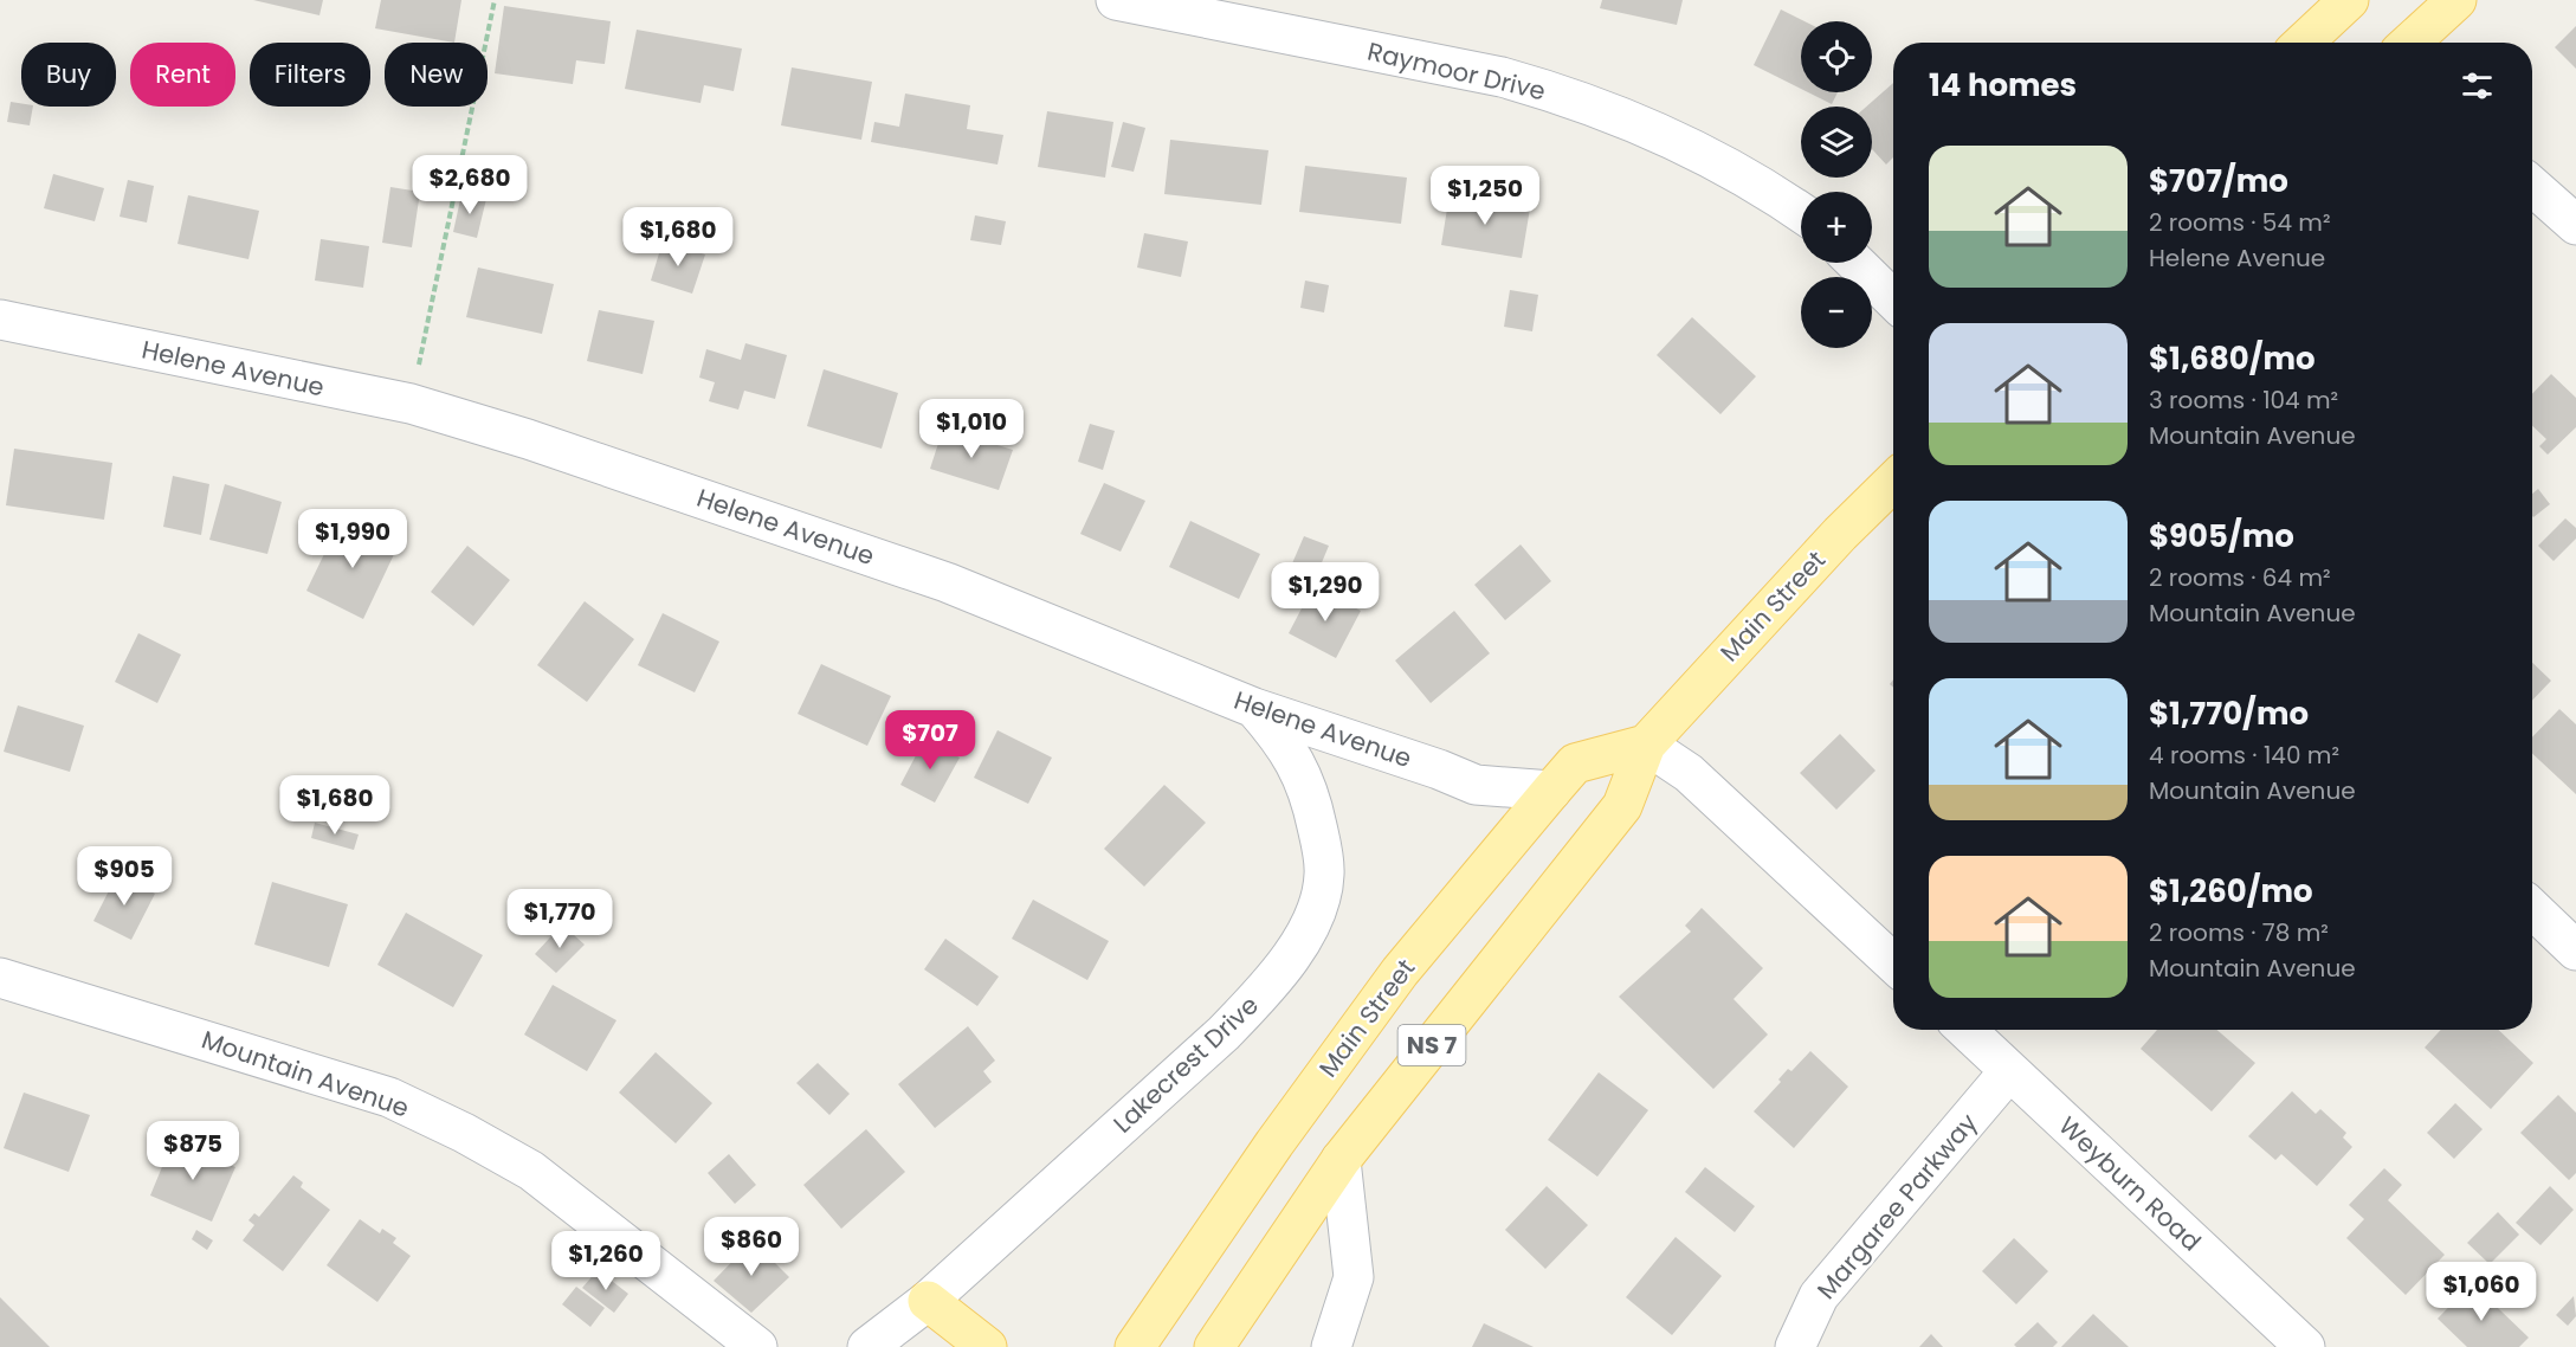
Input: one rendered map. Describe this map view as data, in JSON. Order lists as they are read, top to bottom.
{
  "streets": {
    "main road": ["Main Street", "NS 7"],
    "street": [
      "Raymoor Drive",
      "Helene Avenue",
      "Lakecrest Drive",
      "Mountain Avenue",
      "Weyburn Road",
      "Margaree Parkway"
    ]
  },
  "crossings": [
    ["Helene Avenue", "Main Street"],
    ["Helene Avenue", "Lakecrest Drive"],
    ["Weyburn Road", "Margaree Parkway"]
  ],
  "page": {
    "map_buttons": ["+", "−"],
    "chip": [
      "Buy",
      "Rent",
      "Filters",
      "New"
    ],
    "heading": "14 homes",
    "list": [
      {
        "name": "$707/mo",
        "note": "2 rooms · 54 m² · Helene Avenue"
      },
      {
        "name": "$1,680/mo",
        "note": "3 rooms · 104 m² · Mountain Avenue"
      },
      {
        "name": "$905/mo",
        "note": "2 rooms · 64 m² · Mountain Avenue"
      },
      {
        "name": "$1,770/mo",
        "note": "4 rooms · 140 m² · Mountain Avenue"
      },
      {
        "name": "$1,260/mo",
        "note": "2 rooms · 78 m² · Mountain Avenue"
      }
    ],
    "price": [
      "$2,680",
      "$1,250",
      "$1,680",
      "$1,010",
      "$1,990",
      "$1,290",
      "$707",
      "$1,680",
      "$905",
      "$1,770",
      "$875",
      "$860",
      "$1,260",
      "$1,060"
    ]
  }
}
